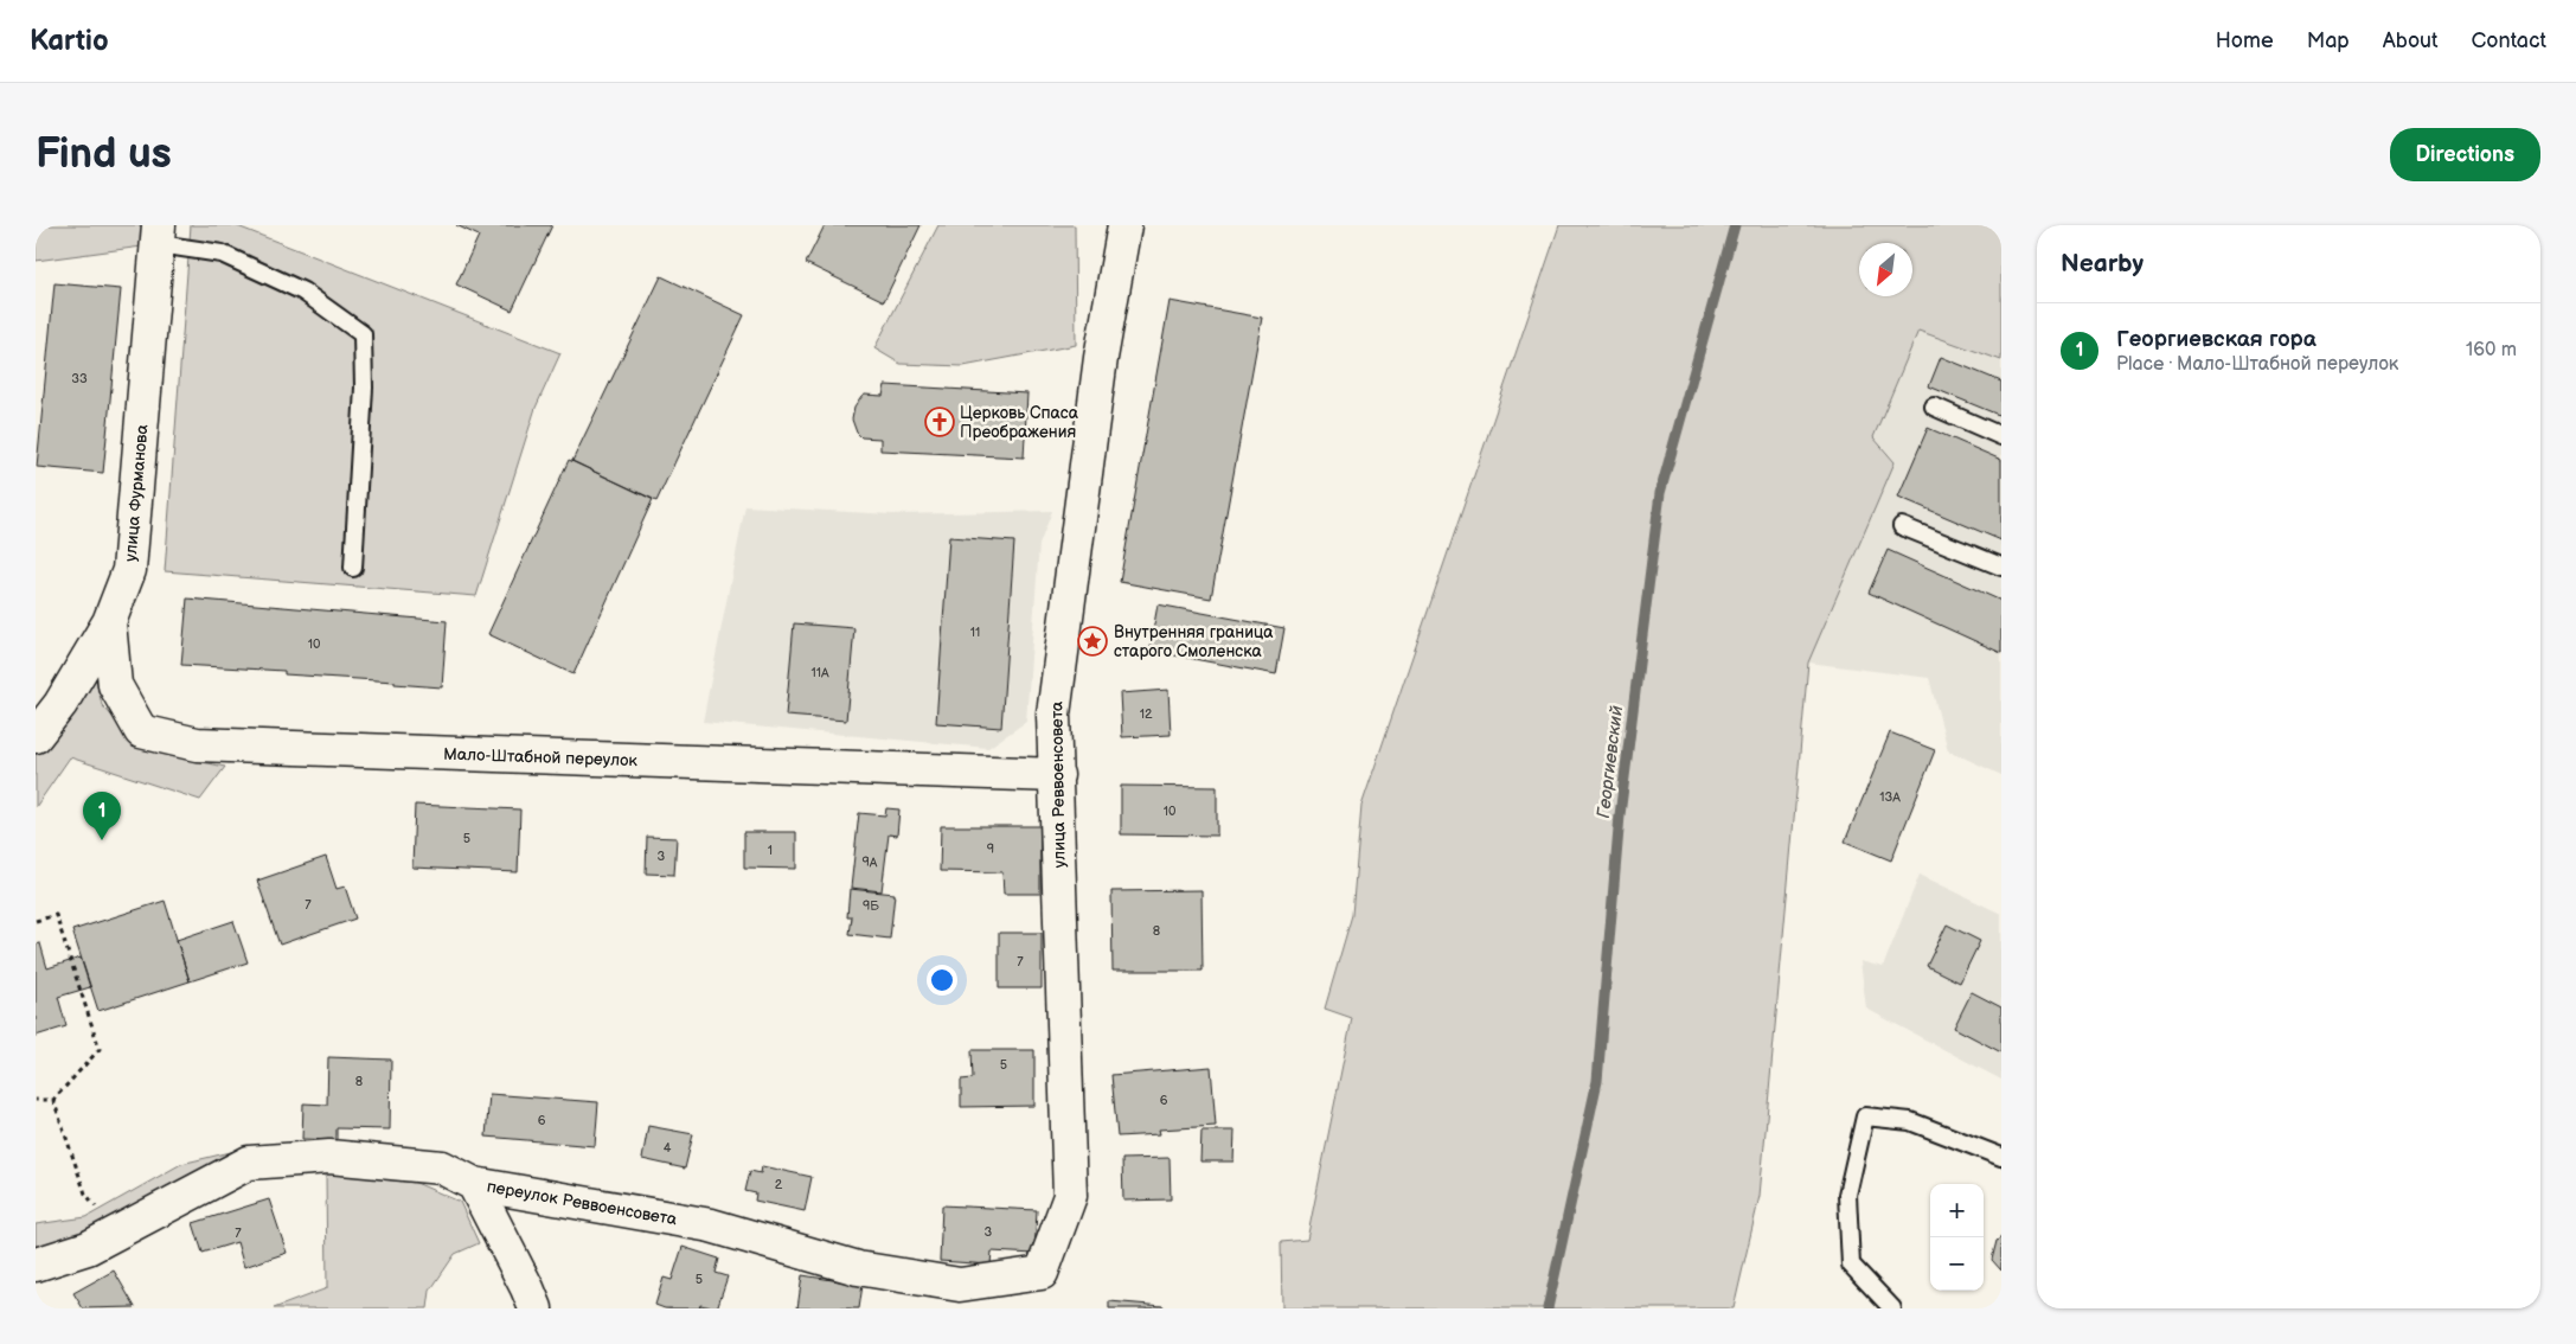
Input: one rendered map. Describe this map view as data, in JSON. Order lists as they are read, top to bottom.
{
  "streets": {
    "street": [
      "улица Фурманова",
      "Мало-Штабной переулок",
      "улица Реввоенсовета",
      "переулок Реввоенсовета"
    ]
  },
  "crossings": [
    ["улица Фурманова", "Мало-Штабной переулок"],
    ["Мало-Штабной переулок", "улица Реввоенсовета"],
    ["улица Реввоенсовета", "переулок Реввоенсовета"]
  ],
  "water": ["Георгиевский"],
  "places": {
    "church": ["Церковь Спаса Преображения"],
    "place": ["Внутренняя граница старого Смоленска"]
  },
  "house_numbers": [
    "33",
    "11",
    "10",
    "11А",
    "12",
    "13А",
    "10",
    "5",
    "9",
    "1",
    "3",
    "9А",
    "7",
    "9Б",
    "8",
    "7",
    "5",
    "8",
    "6",
    "6",
    "4",
    "2",
    "3",
    "7",
    "5"
  ],
  "north": "bottom left",
  "page": {
    "header": "Kartio",
    "nav": [
      "Home",
      "Map",
      "About",
      "Contact"
    ],
    "buttons": "Directions",
    "title": "Find us",
    "heading": "Nearby",
    "list": [
      {
        "mark": "1",
        "name": "Георгиевская гора",
        "note": "Place · Мало-Штабной переулок",
        "value": "160 m"
      }
    ],
    "pins": "1",
    "map_buttons": ["+", "−"]
  }
}
